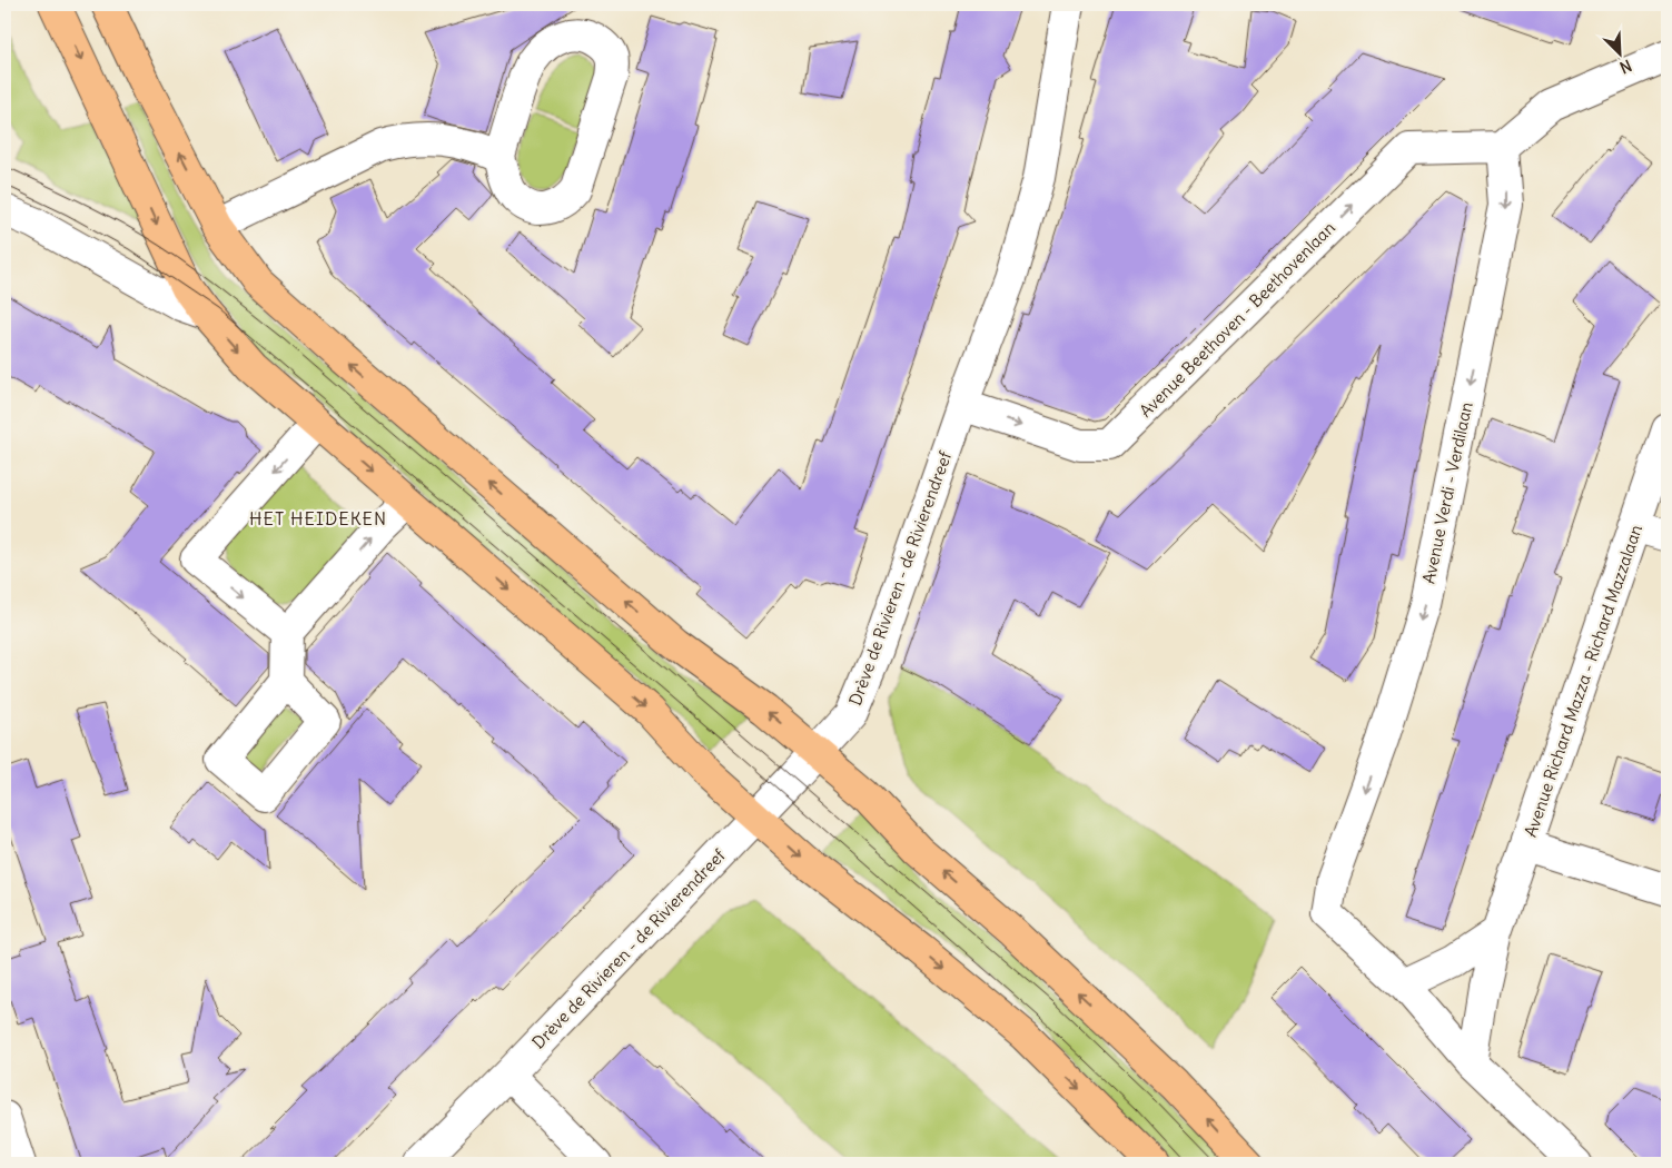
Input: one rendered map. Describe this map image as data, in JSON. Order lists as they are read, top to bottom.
{
  "streets": {
    "street": [
      "Avenue Beethoven - Beethovenlaan",
      "Avenue Verdi - Verdilaan",
      "Drève de Rivieren - de Rivierendreef",
      "Avenue Richard Mazza - Richard Mazzalaan"
    ]
  },
  "crossings": [
    ["Avenue Beethoven - Beethovenlaan", "Avenue Verdi - Verdilaan"],
    ["Avenue Beethoven - Beethovenlaan", "Drève de Rivieren - de Rivierendreef"]
  ],
  "one_way": ["Avenue Beethoven - Beethovenlaan", "Avenue Verdi - Verdilaan"],
  "districts": ["HET HEIDEKEN"],
  "north": "bottom right"
}
